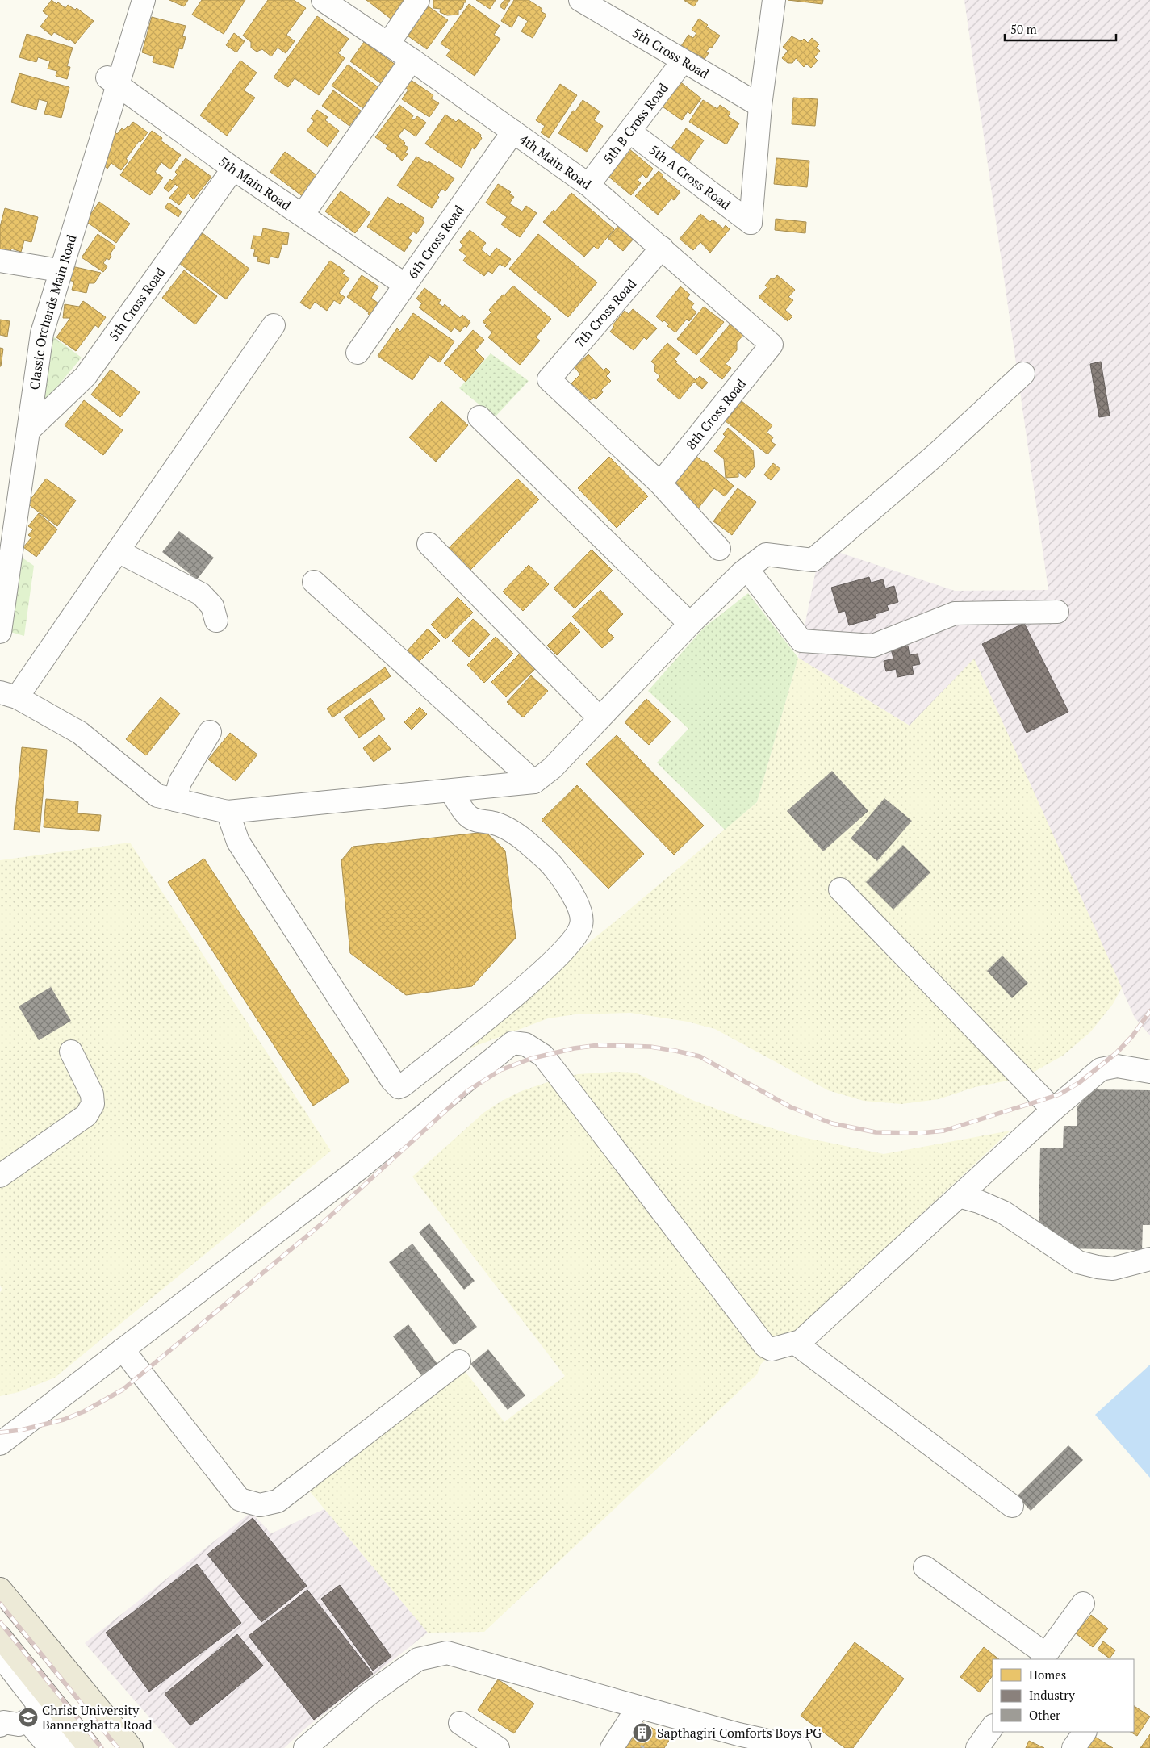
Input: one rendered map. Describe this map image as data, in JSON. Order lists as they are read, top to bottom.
{
  "streets": {
    "street": [
      "5th Cross Road",
      "5th B Cross Road",
      "4th Main Road",
      "5th A Cross Road",
      "5th Main Road",
      "6th Cross Road",
      "Classic Orchards Main Road",
      "7th Cross Road",
      "8th Cross Road"
    ]
  },
  "crossings": [
    ["5th Cross Road", "5th B Cross Road"],
    ["5th Cross Road", "5th A Cross Road"],
    ["5th Cross Road", "5th Main Road"],
    ["5th Cross Road", "Classic Orchards Main Road"],
    ["5th B Cross Road", "4th Main Road"],
    ["5th B Cross Road", "5th A Cross Road"],
    ["4th Main Road", "6th Cross Road"],
    ["4th Main Road", "7th Cross Road"],
    ["4th Main Road", "8th Cross Road"],
    ["5th Main Road", "6th Cross Road"],
    ["5th Main Road", "Classic Orchards Main Road"],
    ["7th Cross Road", "8th Cross Road"]
  ],
  "places": {
    "school or university": ["Christ University Bannerghatta Road"],
    "building": ["Sapthagiri Comforts Boys PG"]
  },
  "legend": ["Homes", "Industry", "Other"],
  "scale_bar": "50 m"
}
